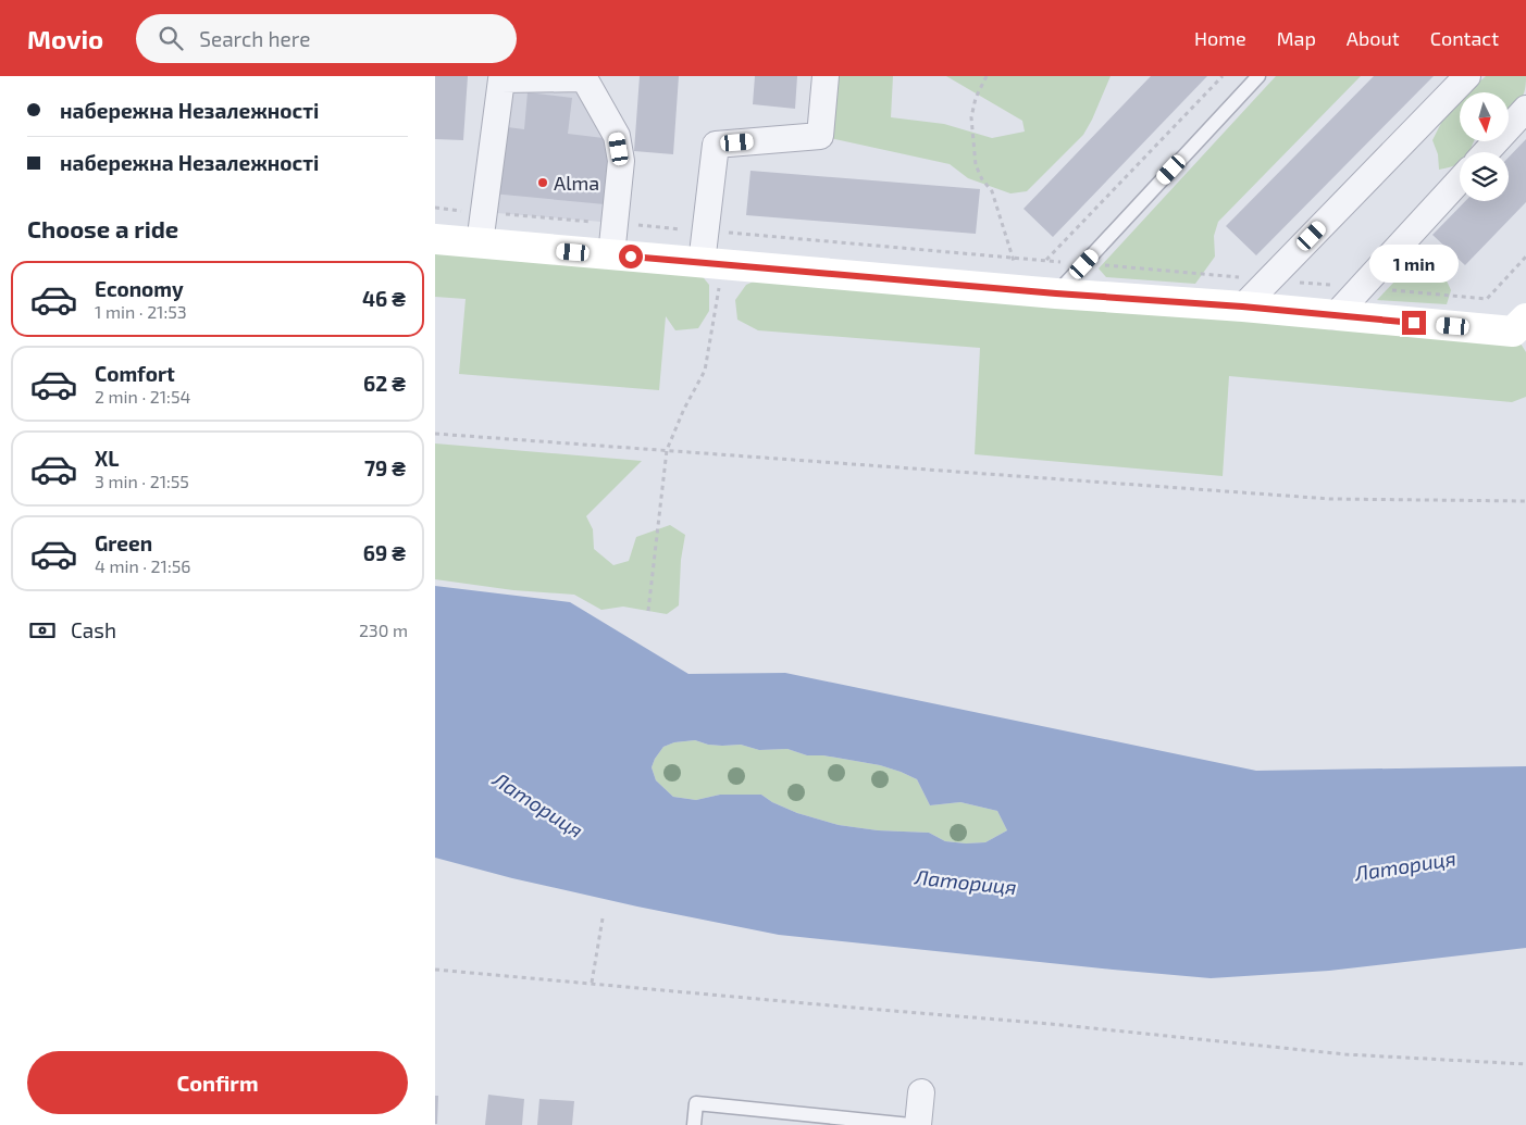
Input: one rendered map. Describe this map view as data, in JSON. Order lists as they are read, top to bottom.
{
  "water": ["Латориця"],
  "places": ["Alma"],
  "north": "bottom",
  "page": {
    "header": "Movio",
    "search": "Search here",
    "nav": [
      "Home",
      "Map",
      "About",
      "Contact"
    ],
    "banner": ["набережна Незалежності", "набережна Незалежності"],
    "heading": "Choose a ride",
    "bubble": "1 min",
    "list": [
      {
        "name": "Economy",
        "note": "1 min · 21:53",
        "value": "46 ₴"
      },
      {
        "name": "Comfort",
        "note": "2 min · 21:54",
        "value": "62 ₴"
      },
      {
        "name": "XL",
        "note": "3 min · 21:55",
        "value": "79 ₴"
      },
      {
        "name": "Green",
        "note": "4 min · 21:56",
        "value": "69 ₴"
      }
    ],
    "pay": ["Cash", "230 m"],
    "buttons": "Confirm"
  }
}
